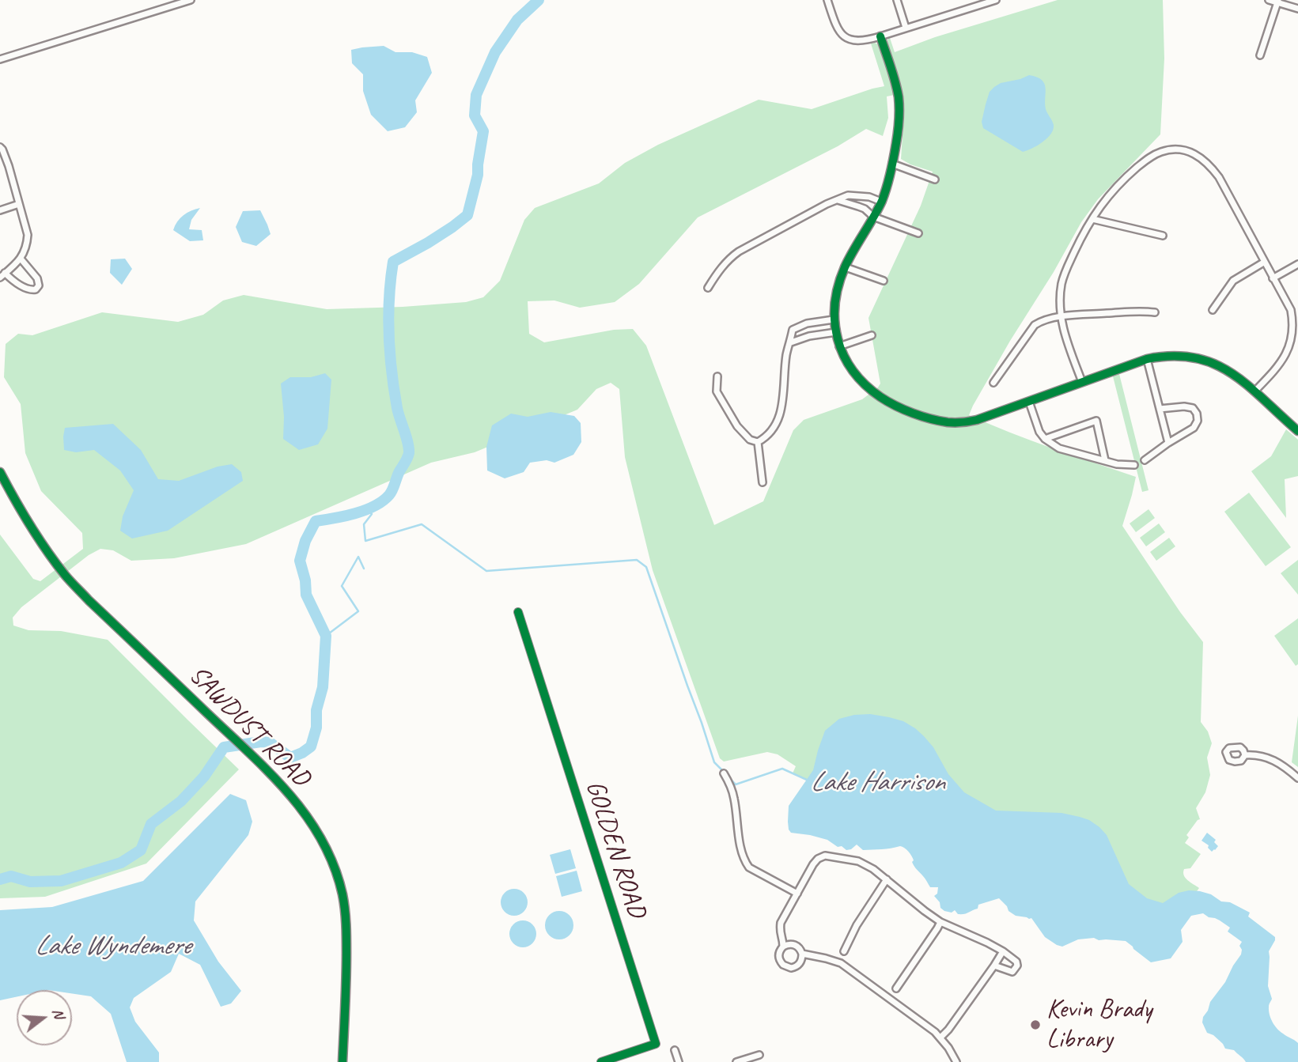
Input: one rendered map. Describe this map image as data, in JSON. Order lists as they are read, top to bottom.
{
  "streets": {
    "street": ["SAWDUST ROAD", "GOLDEN ROAD"]
  },
  "water": ["Lake Harrison", "Lake Wyndemere"],
  "places": ["Kevin Brady Library"],
  "north": "right"
}
